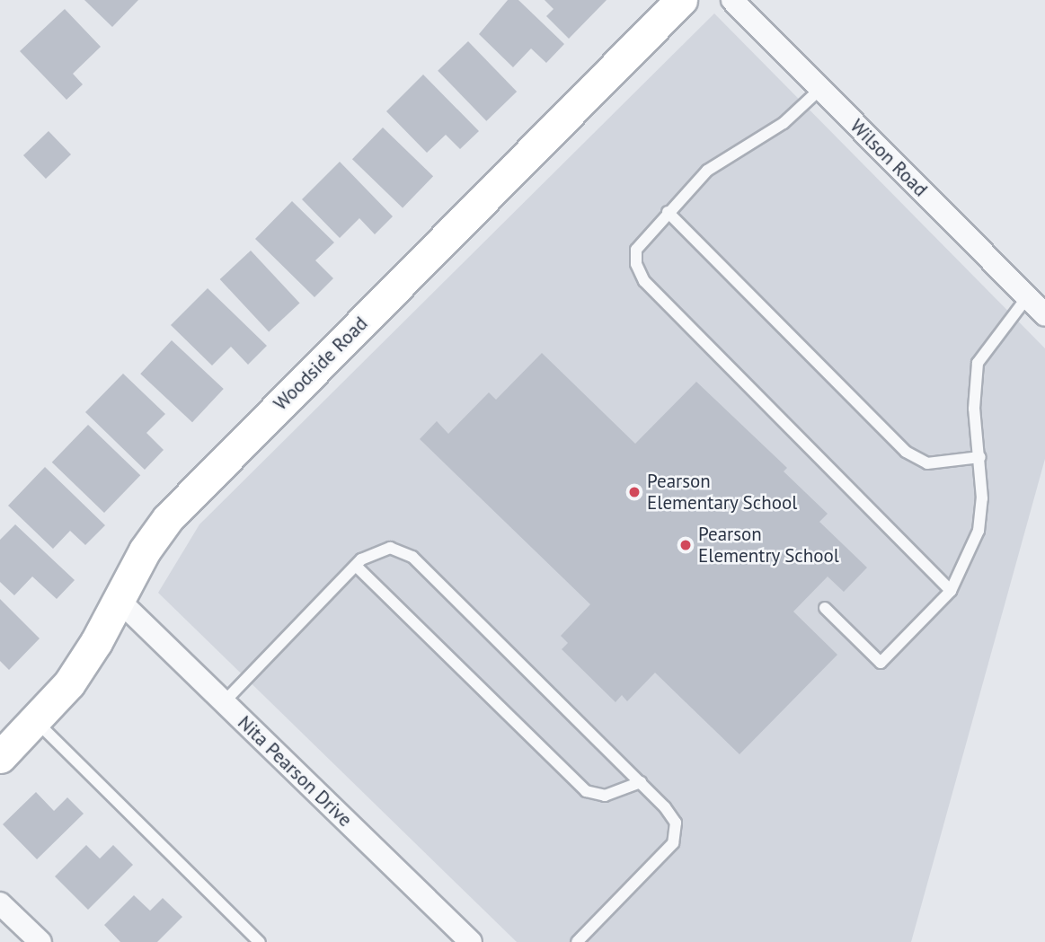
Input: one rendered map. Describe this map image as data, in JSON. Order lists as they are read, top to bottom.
{
  "streets": {
    "street": ["Wilson Road", "Woodside Road", "Nita Pearson Drive"]
  },
  "crossings": [
    ["Woodside Road", "Nita Pearson Drive"]
  ],
  "places": ["Pearson Elementary School", "Pearson Elementry School"]
}
